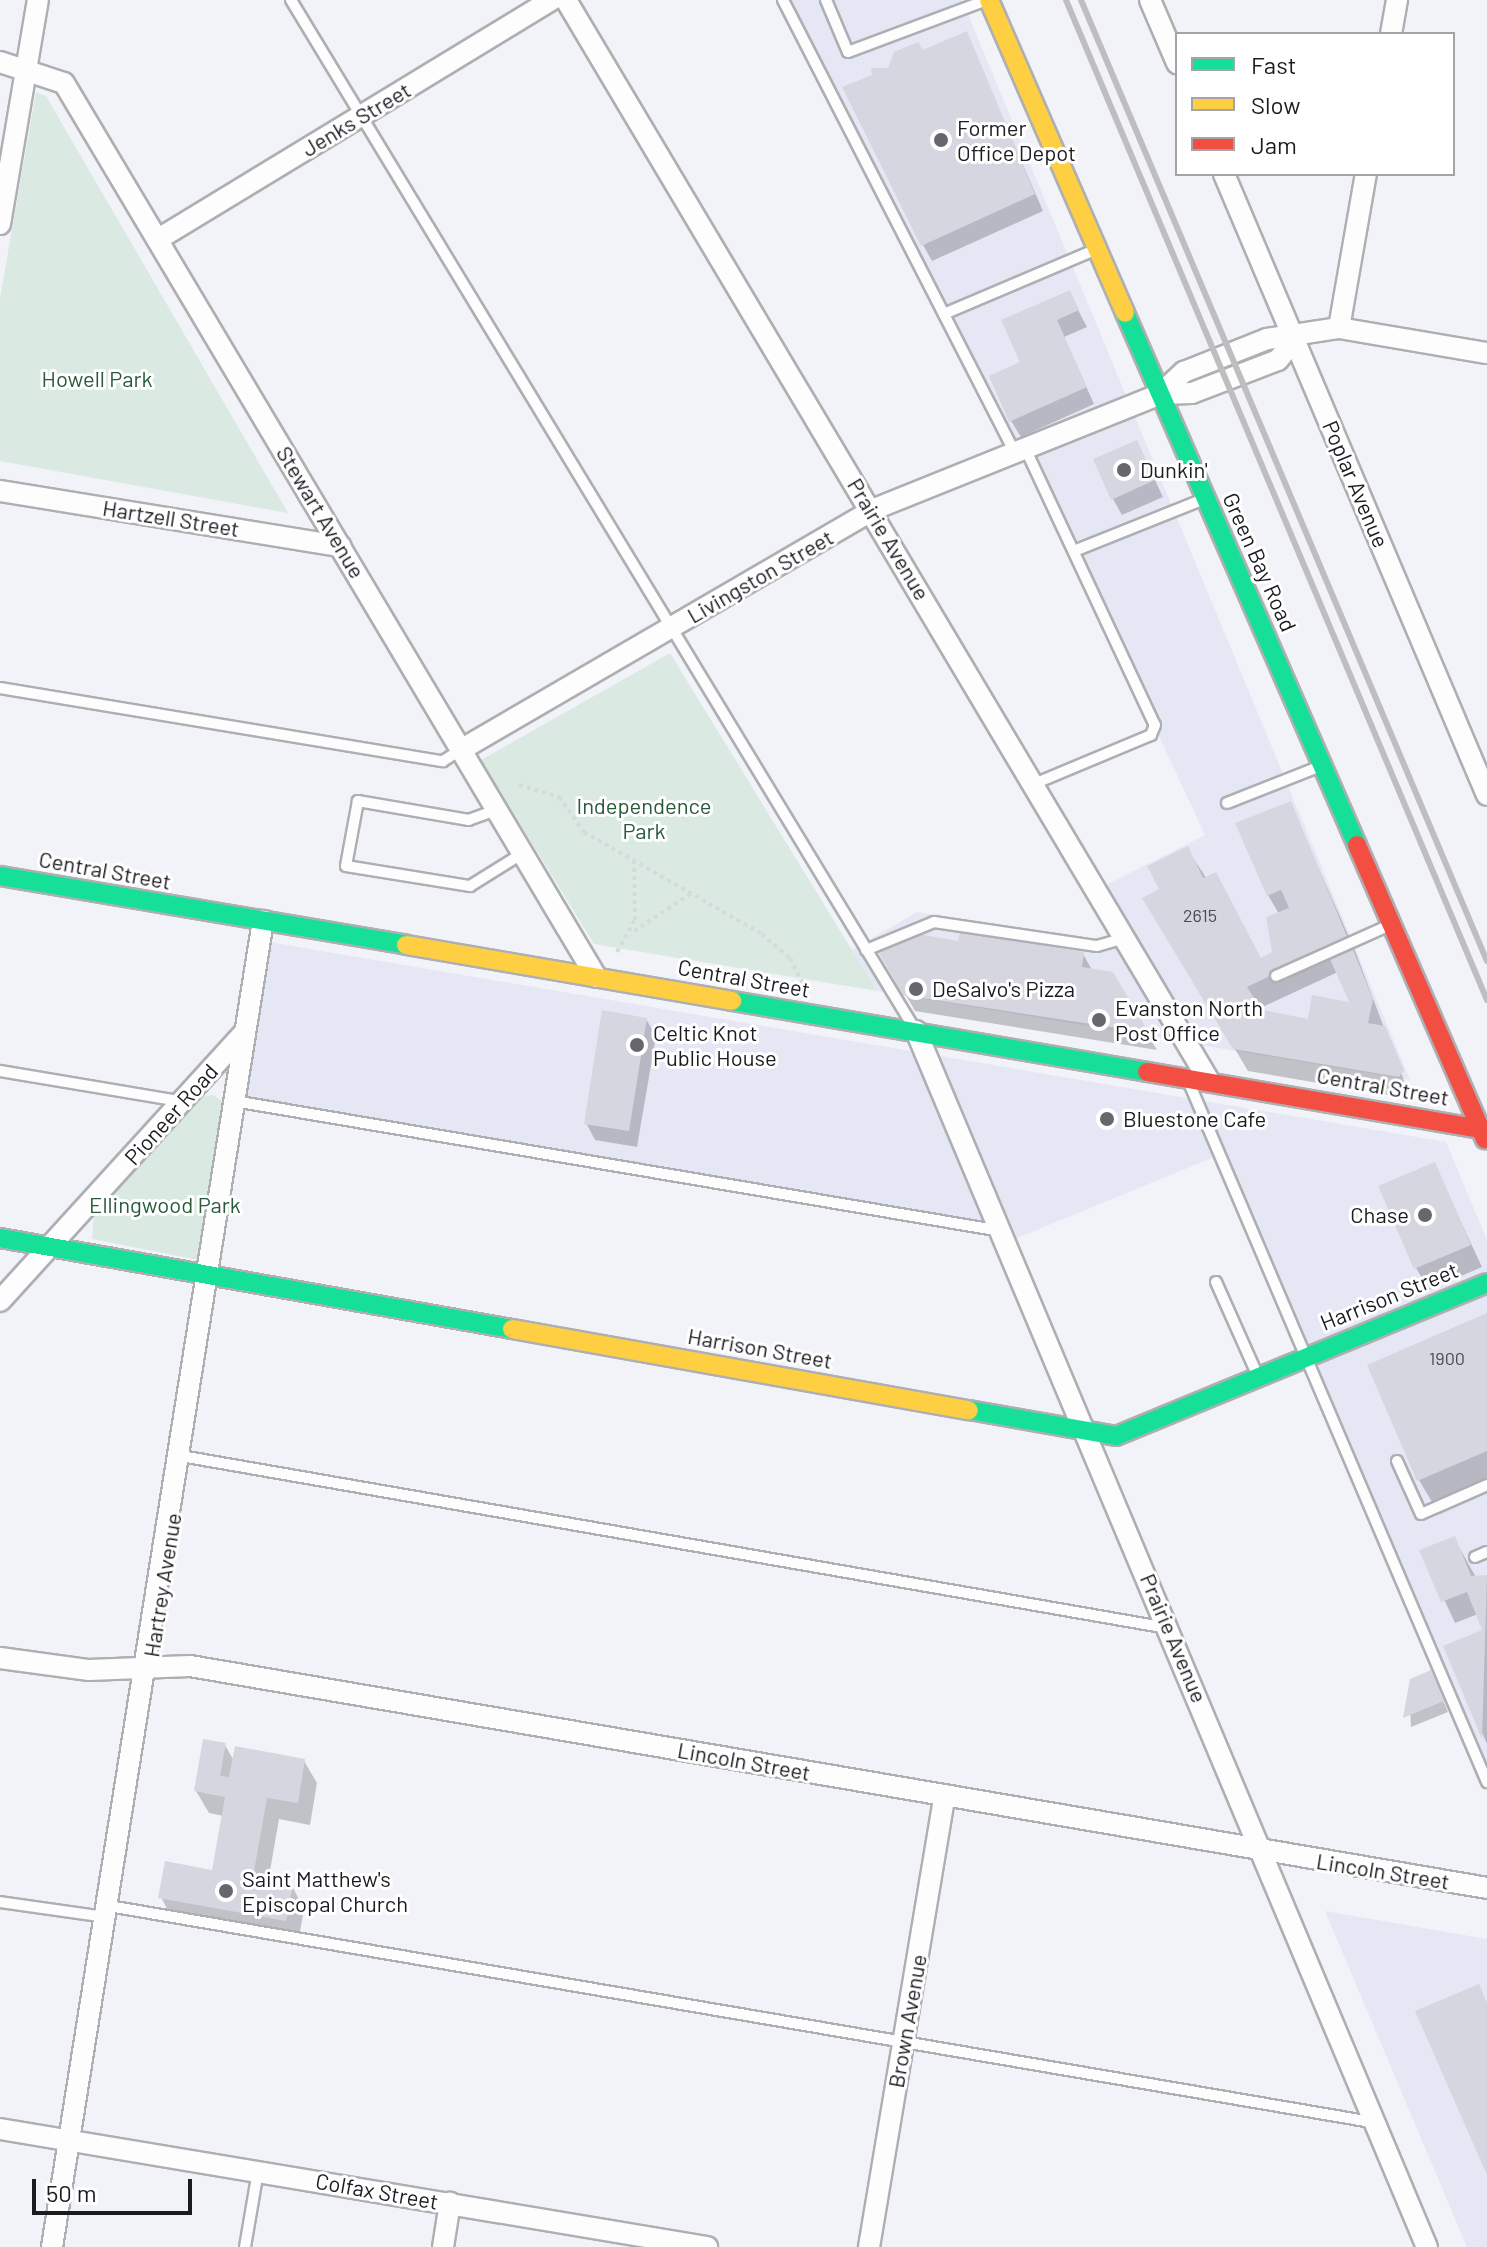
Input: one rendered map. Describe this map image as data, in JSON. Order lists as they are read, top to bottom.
{
  "streets": {
    "main road": ["Green Bay Road", "Central Street", "Harrison Street"],
    "street": [
      "Jenks Street",
      "Poplar Avenue",
      "Stewart Avenue",
      "Hartzell Street",
      "Prairie Avenue",
      "Livingston Street",
      "Pioneer Road",
      "Hartrey Avenue",
      "Lincoln Street",
      "Brown Avenue",
      "Colfax Street"
    ]
  },
  "crossings": [
    ["Jenks Street", "Stewart Avenue"],
    ["Poplar Avenue", "Livingston Street"],
    ["Stewart Avenue", "Hartzell Street"],
    ["Stewart Avenue", "Livingston Street"],
    ["Stewart Avenue", "Central Street"],
    ["Prairie Avenue", "Livingston Street"],
    ["Prairie Avenue", "Central Street"],
    ["Prairie Avenue", "Harrison Street"],
    ["Prairie Avenue", "Lincoln Street"],
    ["Green Bay Road", "Livingston Street"],
    ["Green Bay Road", "Central Street"],
    ["Central Street", "Hartrey Avenue"],
    ["Pioneer Road", "Harrison Street"],
    ["Pioneer Road", "Hartrey Avenue"],
    ["Harrison Street", "Hartrey Avenue"],
    ["Hartrey Avenue", "Lincoln Street"],
    ["Hartrey Avenue", "Colfax Street"],
    ["Lincoln Street", "Brown Avenue"]
  ],
  "parks": ["Howell Park", "Independence Park", "Ellingwood Park"],
  "places": [
    "Former Office Depot",
    "Dunkin'",
    "DeSalvo's Pizza",
    "Evanston North Post Office",
    "Celtic Knot Public House",
    "Bluestone Cafe",
    "Chase",
    "Saint Matthew's Episcopal Church"
  ],
  "house_numbers": ["2615", "1900"],
  "legend": ["Fast", "Slow", "Jam"],
  "scale_bar": "50 m"
}
